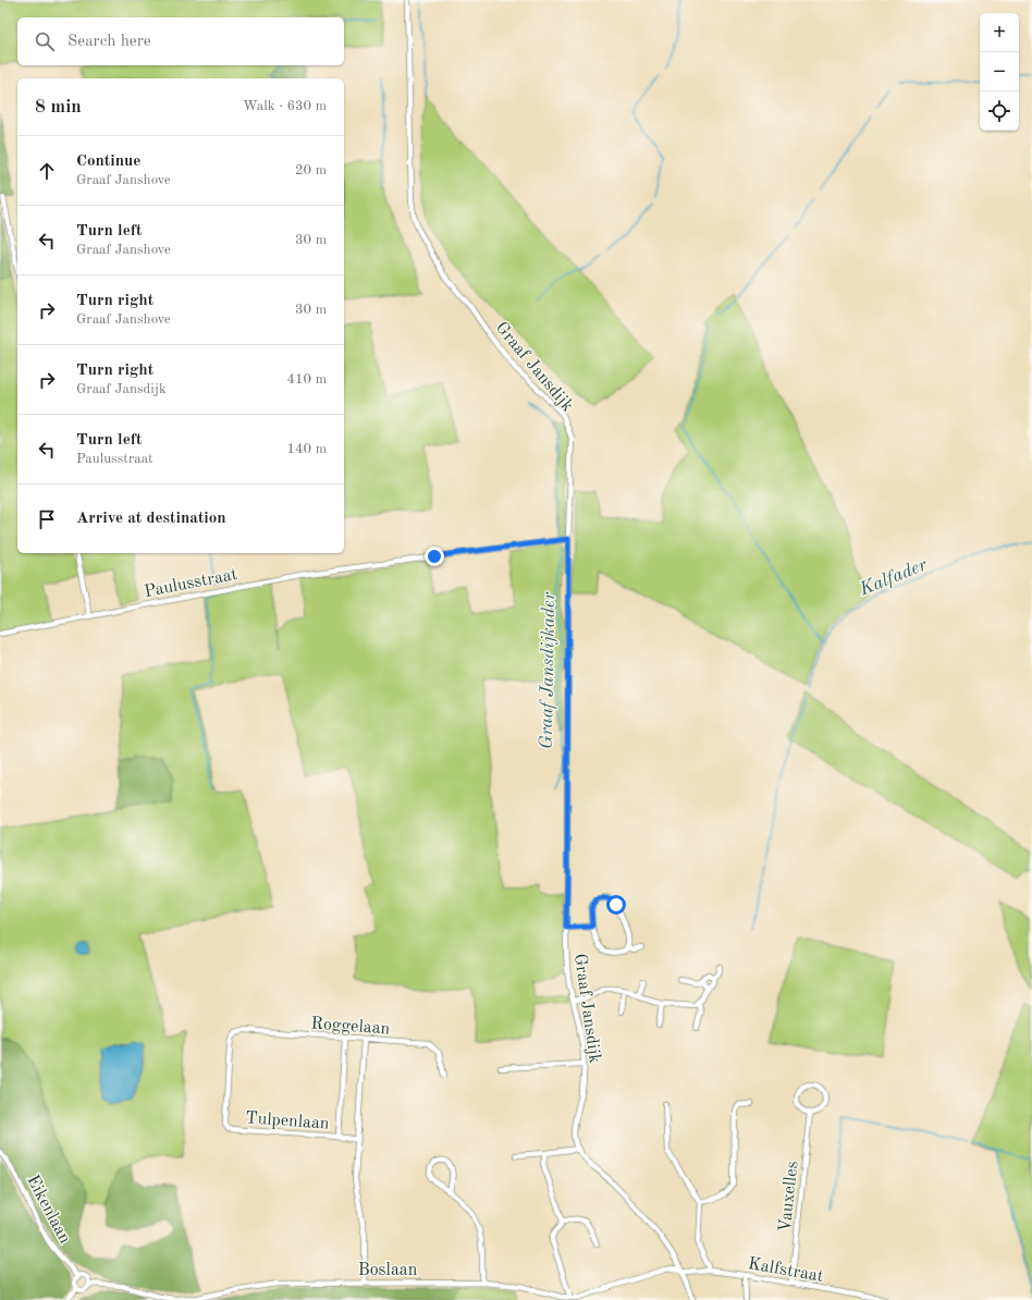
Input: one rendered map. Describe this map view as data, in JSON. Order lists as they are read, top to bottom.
{
  "streets": {
    "street": [
      "Graaf Jansdijk",
      "Paulusstraat",
      "Roggelaan",
      "Tulpenlaan",
      "Vauxelles",
      "Eikenlaan",
      "Boslaan",
      "Kalfstraat"
    ]
  },
  "crossings": [
    ["Graaf Jansdijk", "Paulusstraat"],
    ["Graaf Jansdijk", "Kalfstraat"],
    ["Roggelaan", "Tulpenlaan"],
    ["Vauxelles", "Kalfstraat"],
    ["Eikenlaan", "Boslaan"]
  ],
  "water": ["Kalfader", "Graaf Jansdijkader"],
  "page": {
    "map_buttons": ["+", "−"],
    "search": "Search here",
    "heading": ["8 min", "Walk · 630 m"],
    "list": [
      ["Continue", "Graaf Janshove", "20 m"],
      ["Turn left", "Graaf Janshove", "30 m"],
      ["Turn right", "Graaf Janshove", "30 m"],
      ["Turn right", "Graaf Jansdijk", "410 m"],
      ["Turn left", "Paulusstraat", "140 m"],
      "Arrive at destination"
    ]
  }
}
